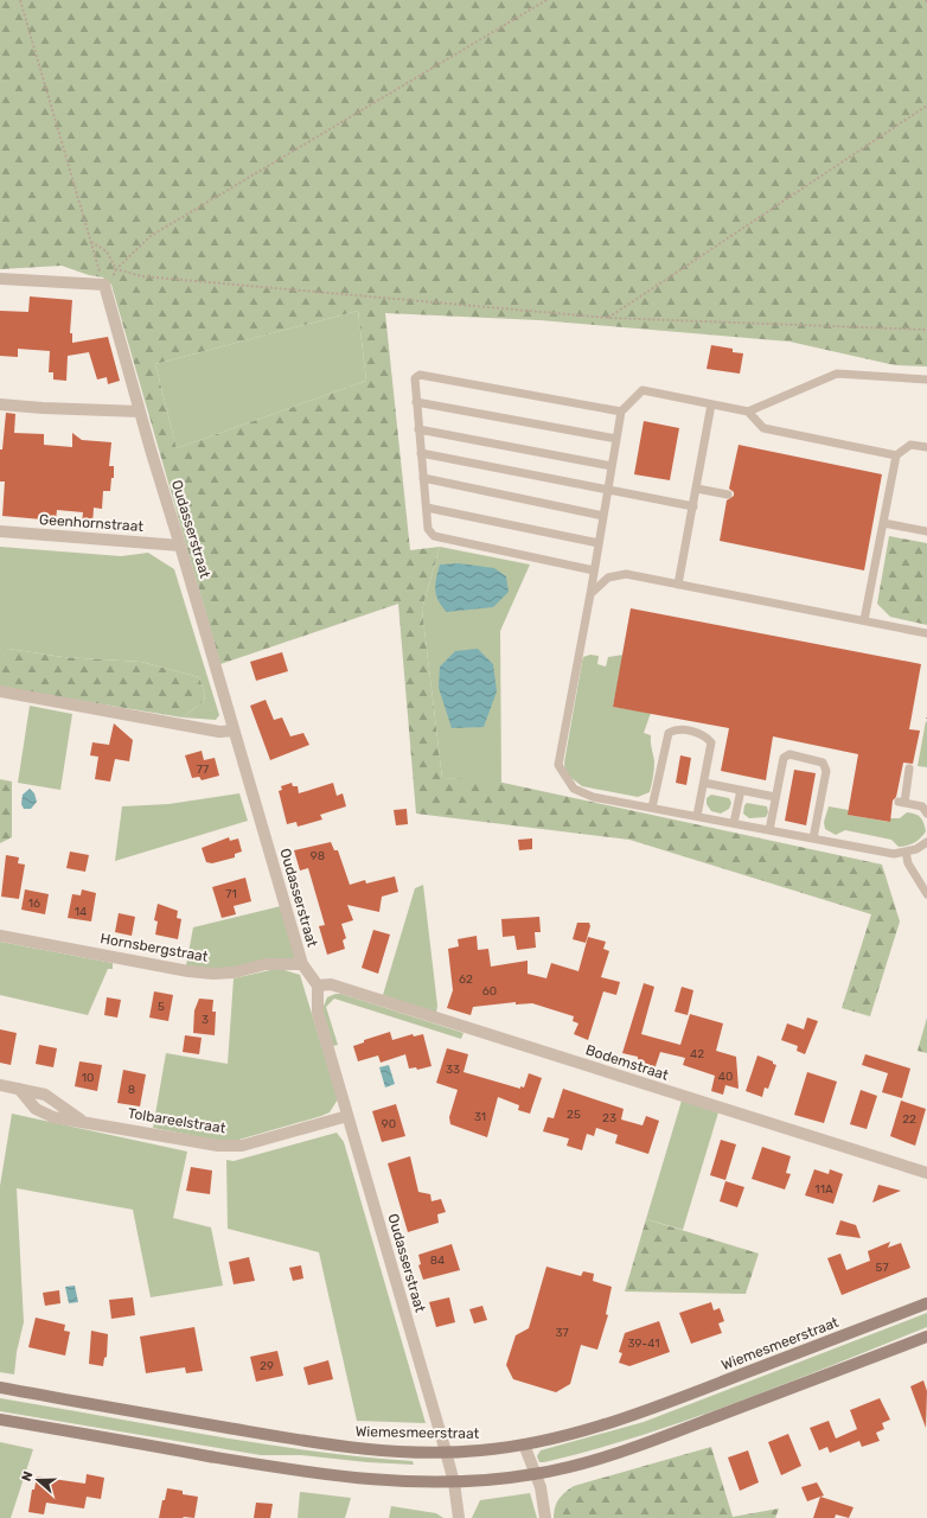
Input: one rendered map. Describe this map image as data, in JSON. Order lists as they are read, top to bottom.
{
  "streets": {
    "main road": ["Wiemesmeerstraat"],
    "street": [
      "Geenhornstraat",
      "Oudasserstraat",
      "Hornsbergstraat",
      "Bodemstraat",
      "Tolbareelstraat"
    ]
  },
  "crossings": [
    ["Geenhornstraat", "Oudasserstraat"],
    ["Oudasserstraat", "Hornsbergstraat"],
    ["Oudasserstraat", "Bodemstraat"],
    ["Oudasserstraat", "Tolbareelstraat"],
    ["Oudasserstraat", "Wiemesmeerstraat"]
  ],
  "house_numbers": [
    "77",
    "98",
    "71",
    "16",
    "14",
    "62",
    "60",
    "5",
    "3",
    "42",
    "33",
    "40",
    "10",
    "8",
    "25",
    "31",
    "23",
    "22",
    "90",
    "11A",
    "84",
    "57",
    "37",
    "39-41",
    "29"
  ],
  "north": "left"
}
